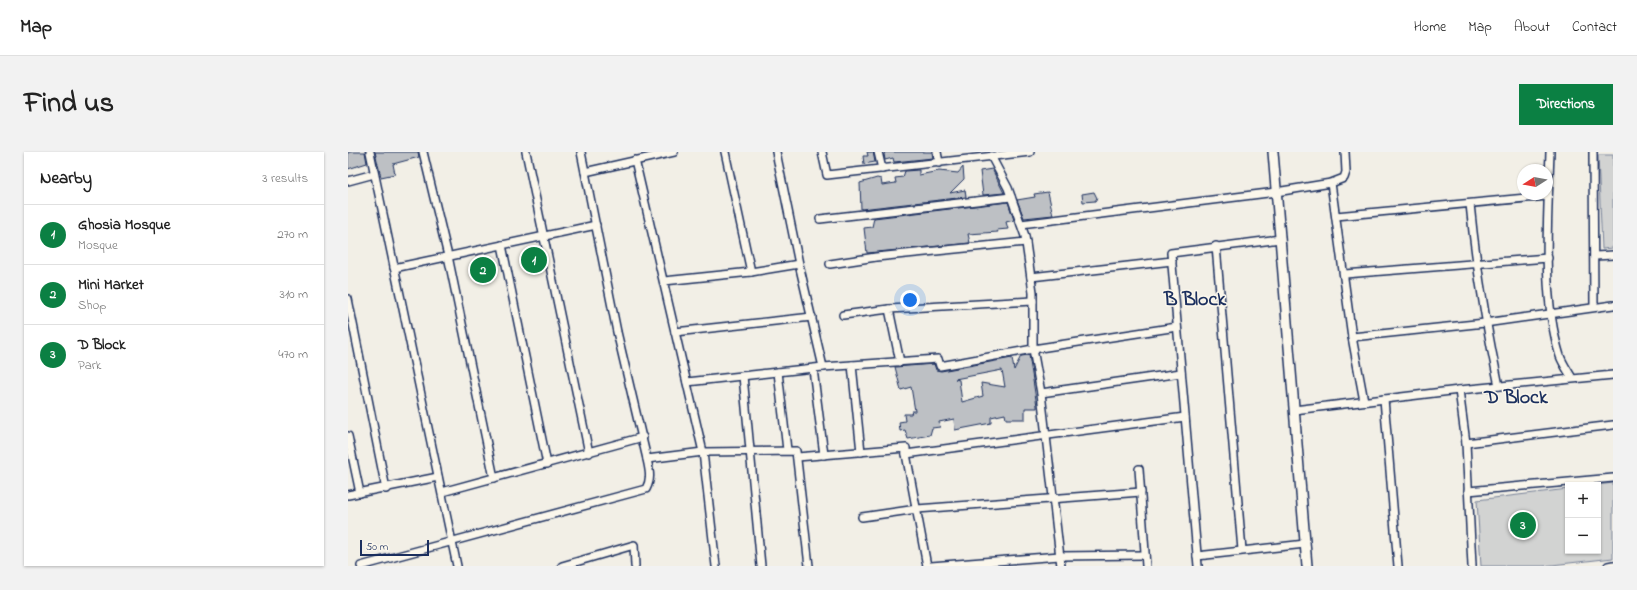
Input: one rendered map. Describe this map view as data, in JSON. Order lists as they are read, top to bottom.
{
  "districts": ["B Block", "D Block"],
  "scale_bar": "50 m",
  "north": "left",
  "page": {
    "header": "Map",
    "nav": [
      "Home",
      "Map",
      "About",
      "Contact"
    ],
    "title": "Find us",
    "buttons": "Directions",
    "heading": ["Nearby", "3 results"],
    "list": [
      {
        "mark": "1",
        "name": "Ghosia Mosque",
        "note": "Mosque",
        "value": "270 m"
      },
      {
        "mark": "2",
        "name": "Mini Market",
        "note": "Shop",
        "value": "310 m"
      },
      {
        "mark": "3",
        "name": "D Block",
        "note": "Park",
        "value": "470 m"
      }
    ],
    "pins": ["1", "2", "3"],
    "map_buttons": ["+", "−"],
    "scale": "50 m"
  }
}
